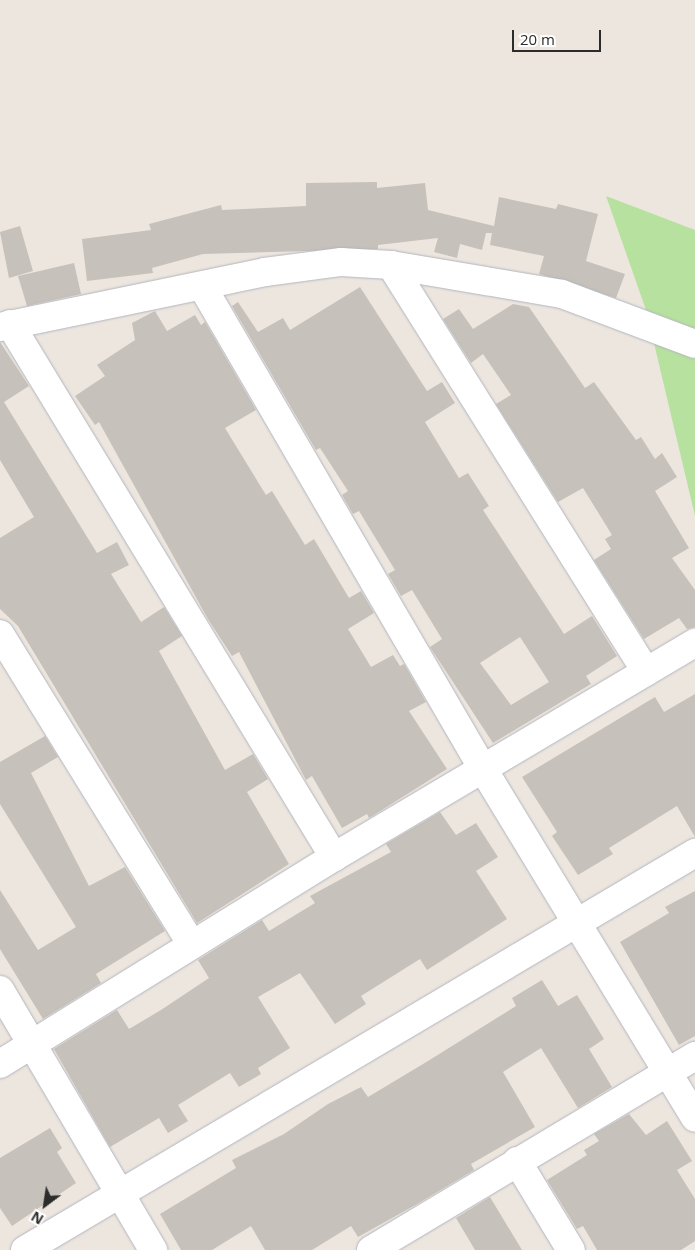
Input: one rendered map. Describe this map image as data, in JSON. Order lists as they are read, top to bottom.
{
  "scale_bar": "20 m",
  "north": "bottom left"
}
